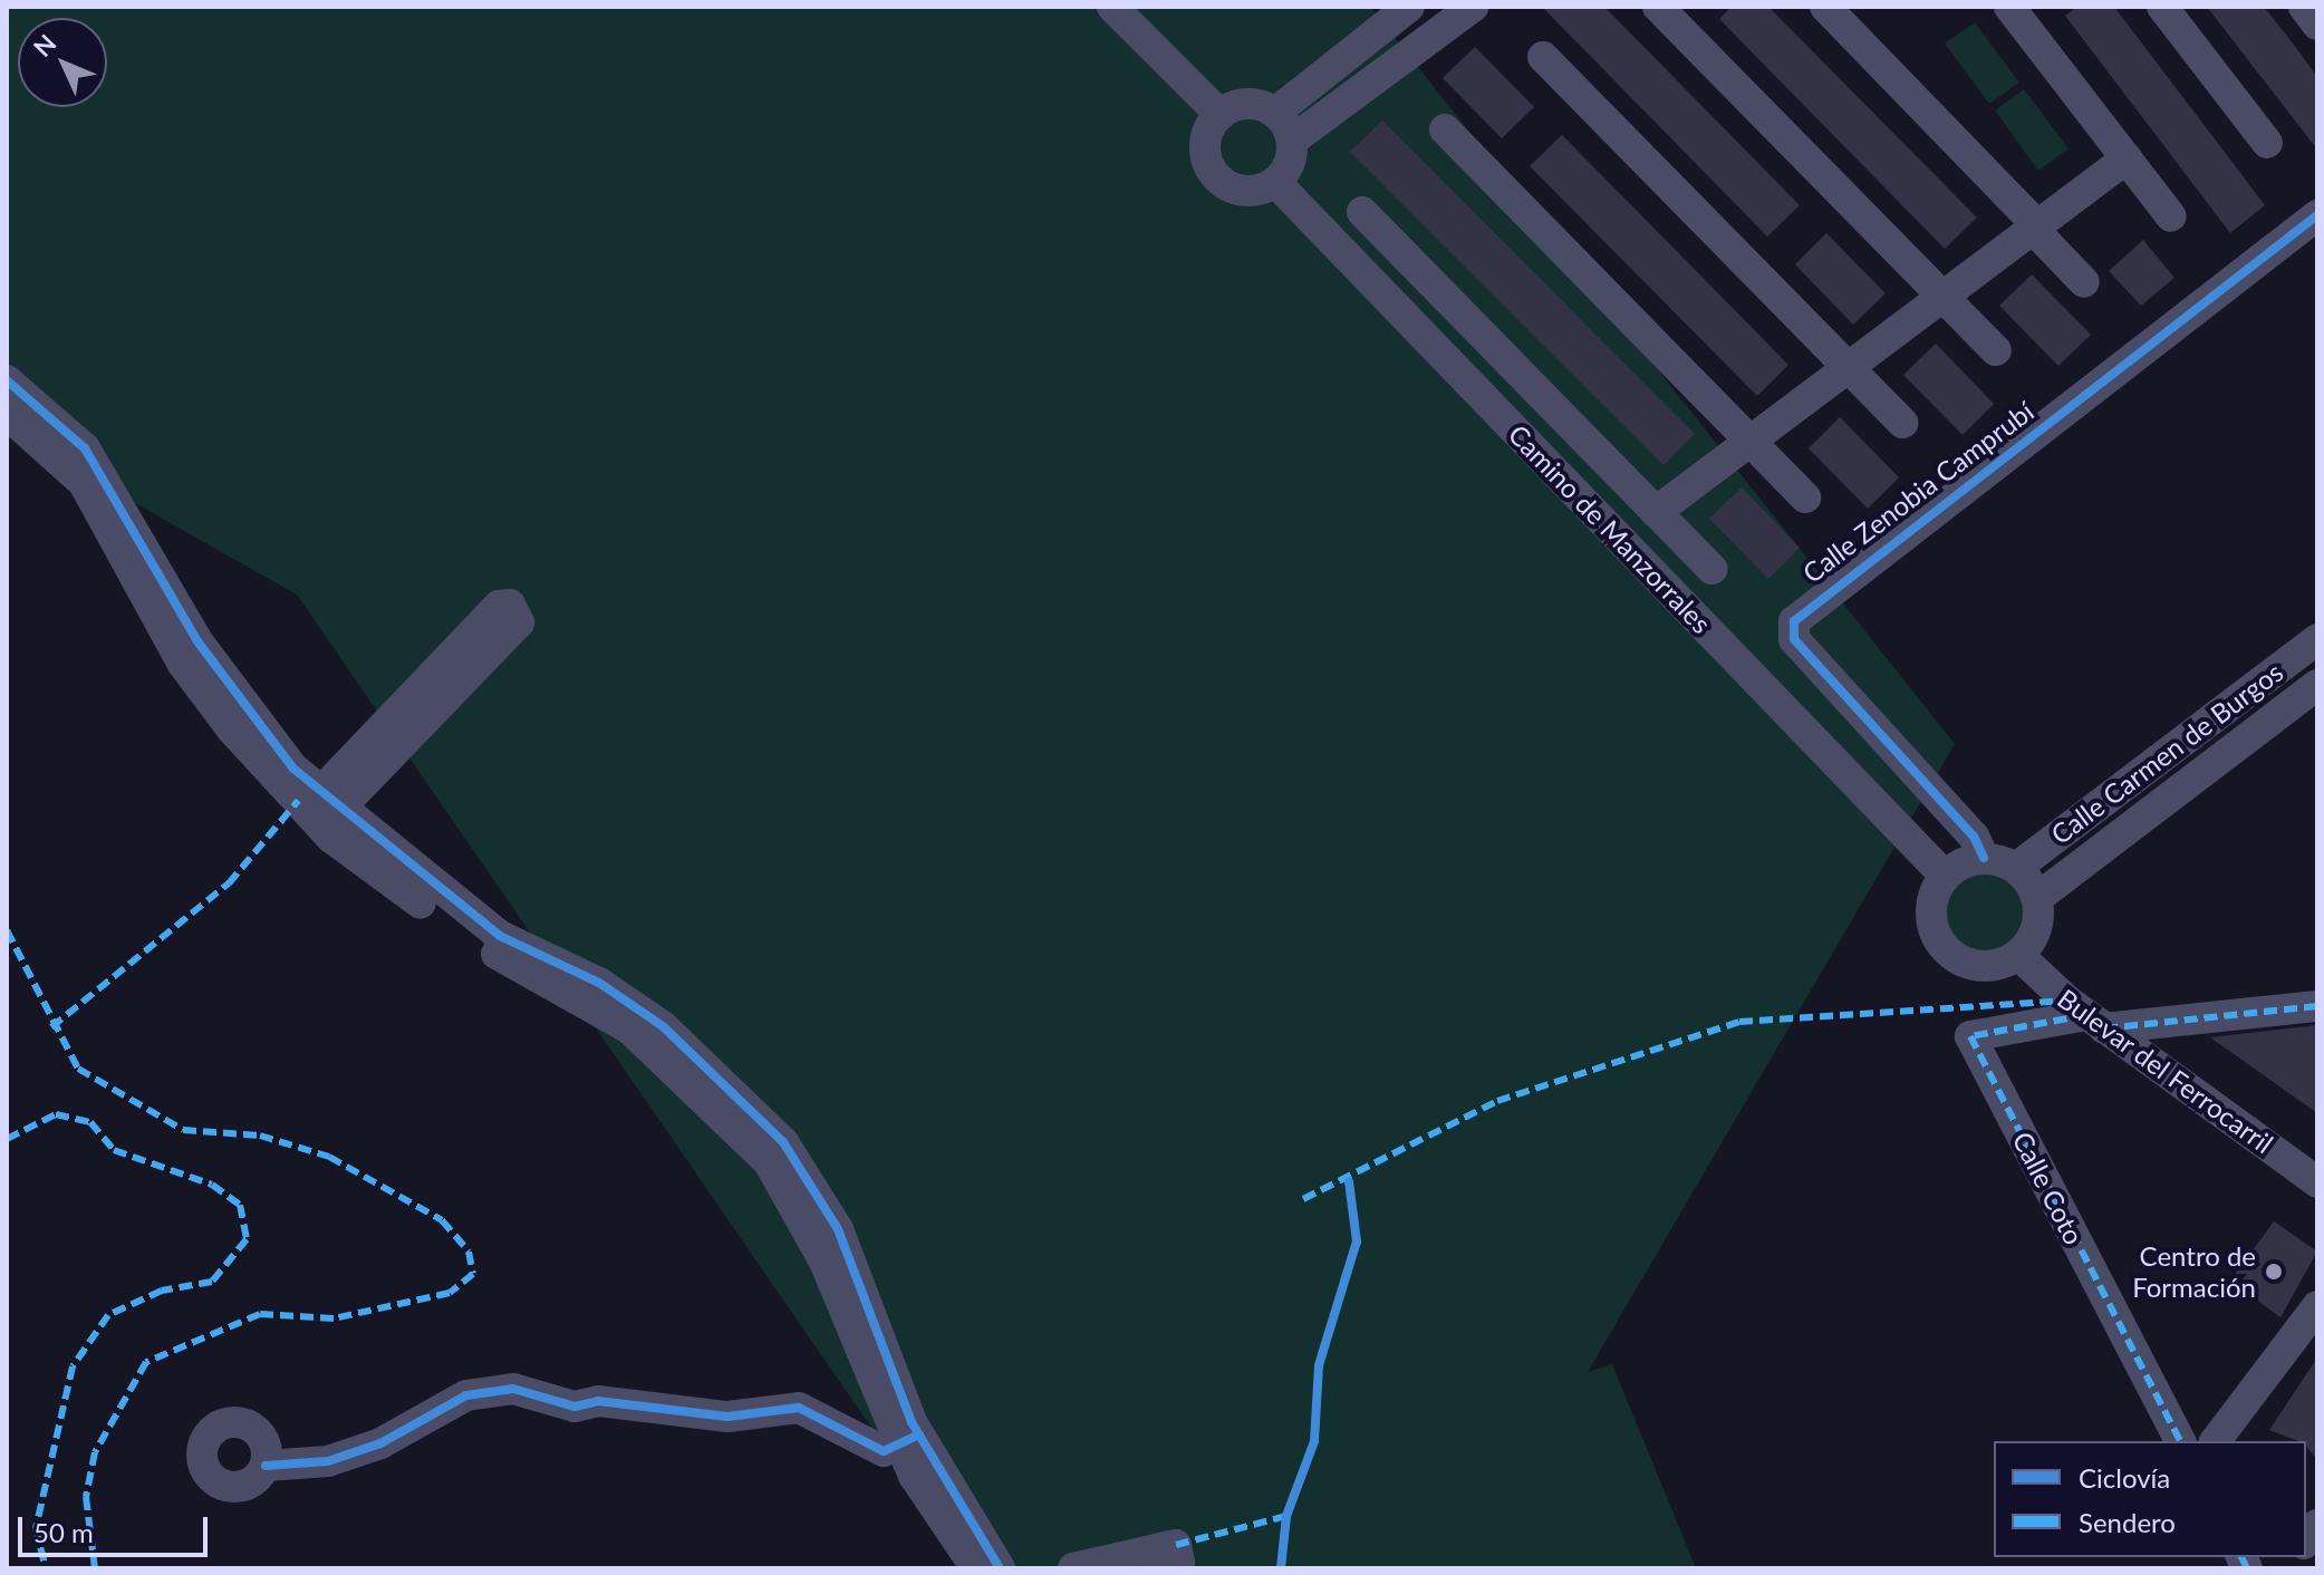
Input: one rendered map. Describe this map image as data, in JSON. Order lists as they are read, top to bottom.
{
  "streets": {
    "street": [
      "Calle Zenobia Camprubí",
      "Camino de Manzorrales",
      "Calle Carmen de Burgos",
      "Bulevar del Ferrocarril",
      "Calle Coto"
    ]
  },
  "crossings": [
    ["Calle Zenobia Camprubí", "Camino de Manzorrales"],
    ["Calle Zenobia Camprubí", "Calle Carmen de Burgos"],
    ["Calle Zenobia Camprubí", "Bulevar del Ferrocarril"],
    ["Camino de Manzorrales", "Calle Carmen de Burgos"],
    ["Camino de Manzorrales", "Bulevar del Ferrocarril"],
    ["Calle Carmen de Burgos", "Bulevar del Ferrocarril"],
    ["Bulevar del Ferrocarril", "Calle Coto"]
  ],
  "places": ["Centro de Formación"],
  "legend": ["Ciclovía", "Sendero"],
  "scale_bar": "50 m",
  "north": "top left"
}
